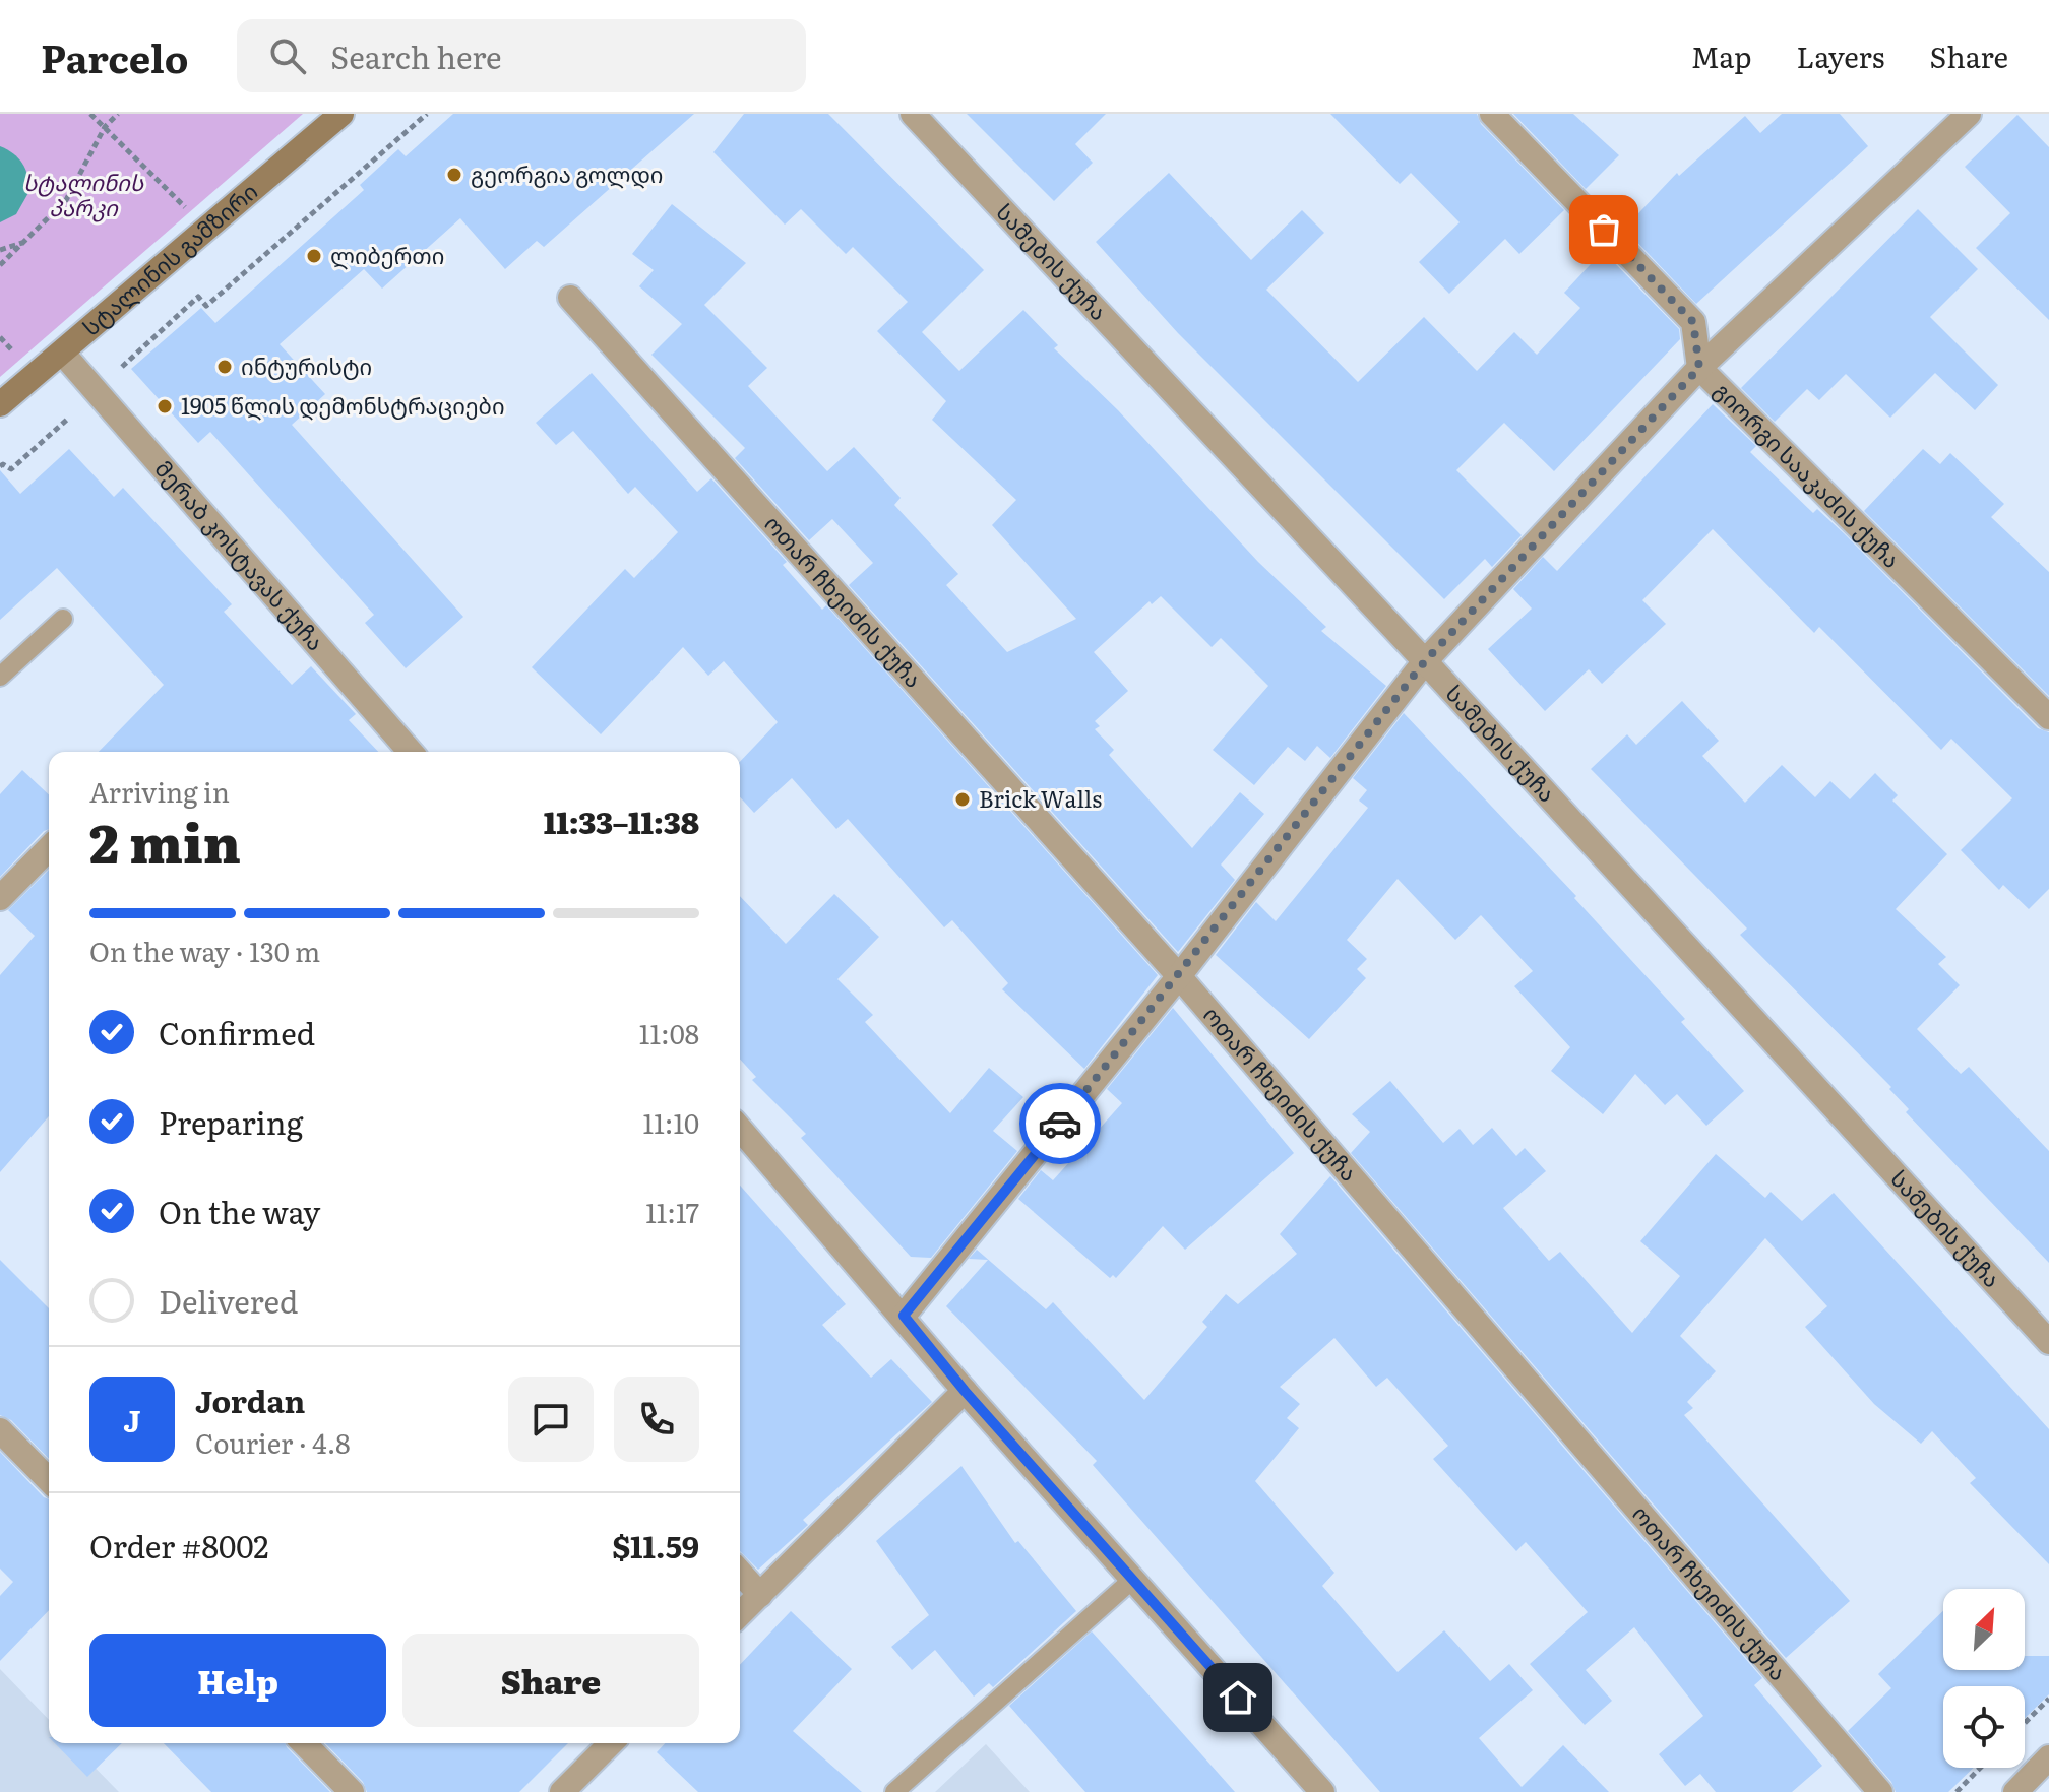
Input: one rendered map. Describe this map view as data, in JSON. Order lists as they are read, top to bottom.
{
  "streets": {
    "main road": ["სტალინის გამზირი"],
    "street": [
      "სამების ქუჩა",
      "გიორგი სააკაძის ქუჩა",
      "მერაბ კოსტავას ქუჩა",
      "ოთარ ჩხეიძის ქუჩა"
    ]
  },
  "crossings": [
    ["სტალინის გამზირი", "მერაბ კოსტავას ქუჩა"]
  ],
  "parks": ["სტალინის პარკი"],
  "places": [
    "გეორგია გოლდი",
    "ლიბერთი",
    "ინტურისტი",
    "1905 წლის დემონსტრაციები",
    "Brick Walls"
  ],
  "north": "top right",
  "page": {
    "header": "Parcelo",
    "search": "Search here",
    "nav": ["Map", "Layers", "Share"],
    "heading": ["2 min", "Arriving in", "11:33–11:38"],
    "panel": [
      "Jordan",
      "Courier · 4.8",
      "Order #8002",
      "$11.59"
    ],
    "bar": "On the way · 130 m",
    "list": [
      ["Confirmed", "11:08"],
      ["Preparing", "11:10"],
      ["On the way", "11:17"],
      "Delivered"
    ],
    "round": "J",
    "buttons": ["Help", "Share"]
  }
}
